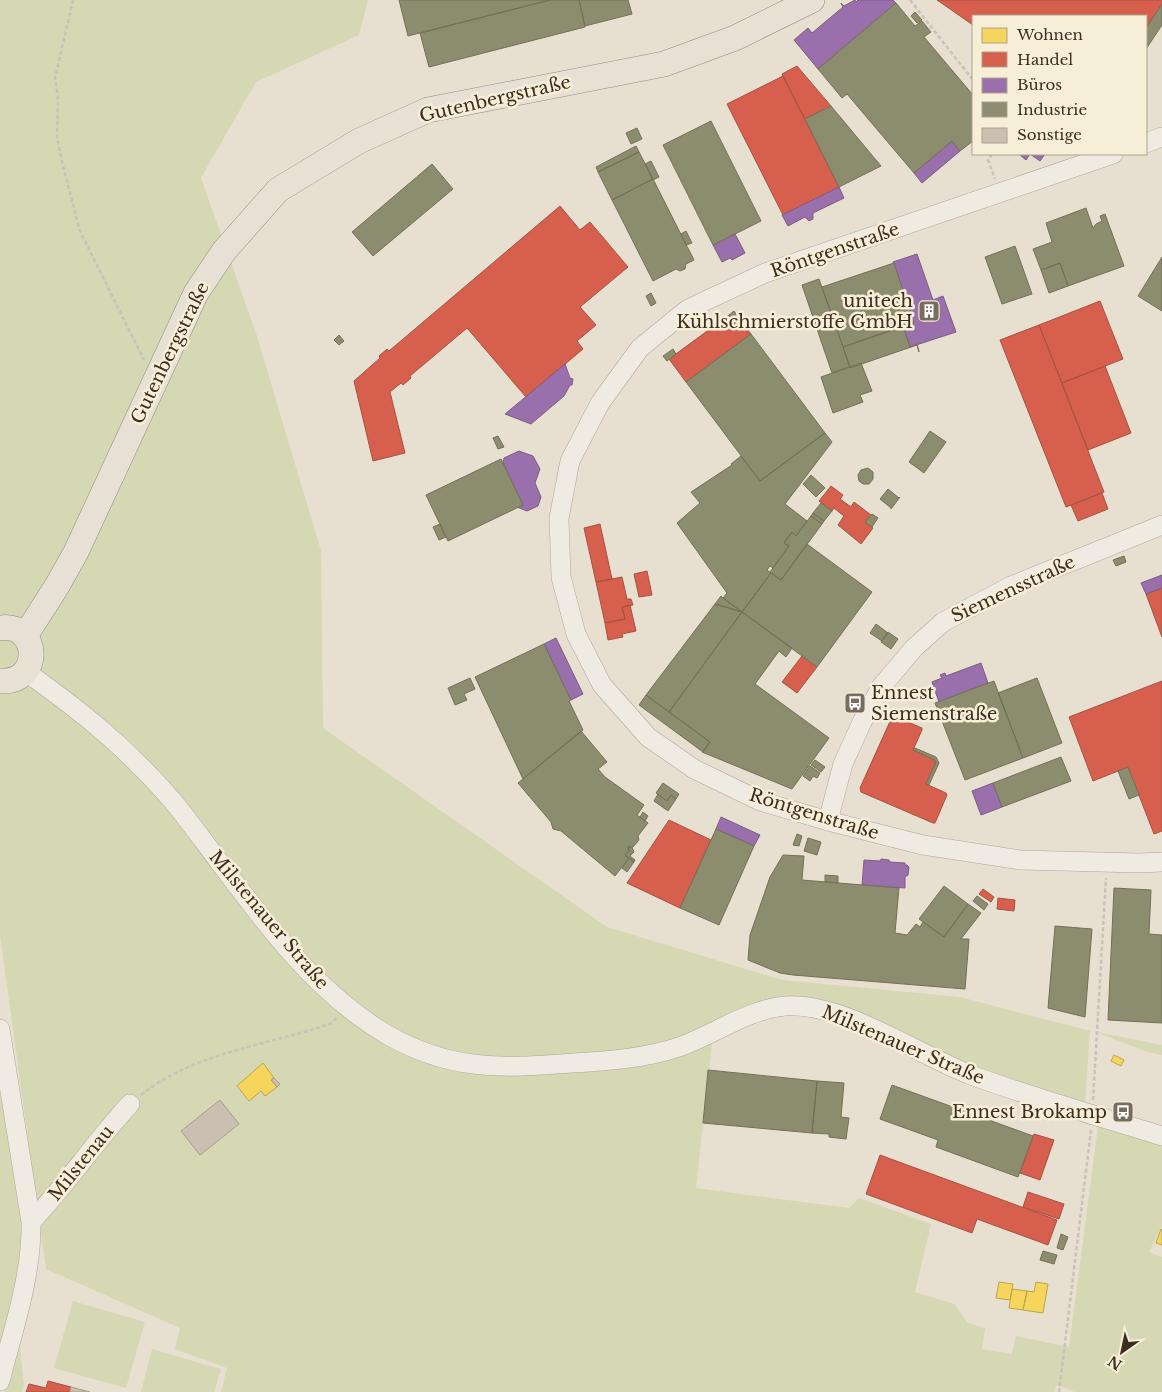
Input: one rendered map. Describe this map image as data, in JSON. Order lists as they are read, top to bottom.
{
  "streets": {
    "main road": ["Gutenbergstraße"],
    "street": [
      "Röntgenstraße",
      "Siemensstraße",
      "Milstenauer Straße",
      "Milstenau"
    ]
  },
  "crossings": [
    ["Röntgenstraße", "Siemensstraße"]
  ],
  "places": {
    "building": ["unitech Kühlschmierstoffe GmbH"],
    "bus stop": ["Ennest Siemenstraße", "Ennest Brokamp"]
  },
  "legend": [
    "Wohnen",
    "Handel",
    "Büros",
    "Industrie",
    "Sonstige"
  ],
  "north": "bottom left"
}
